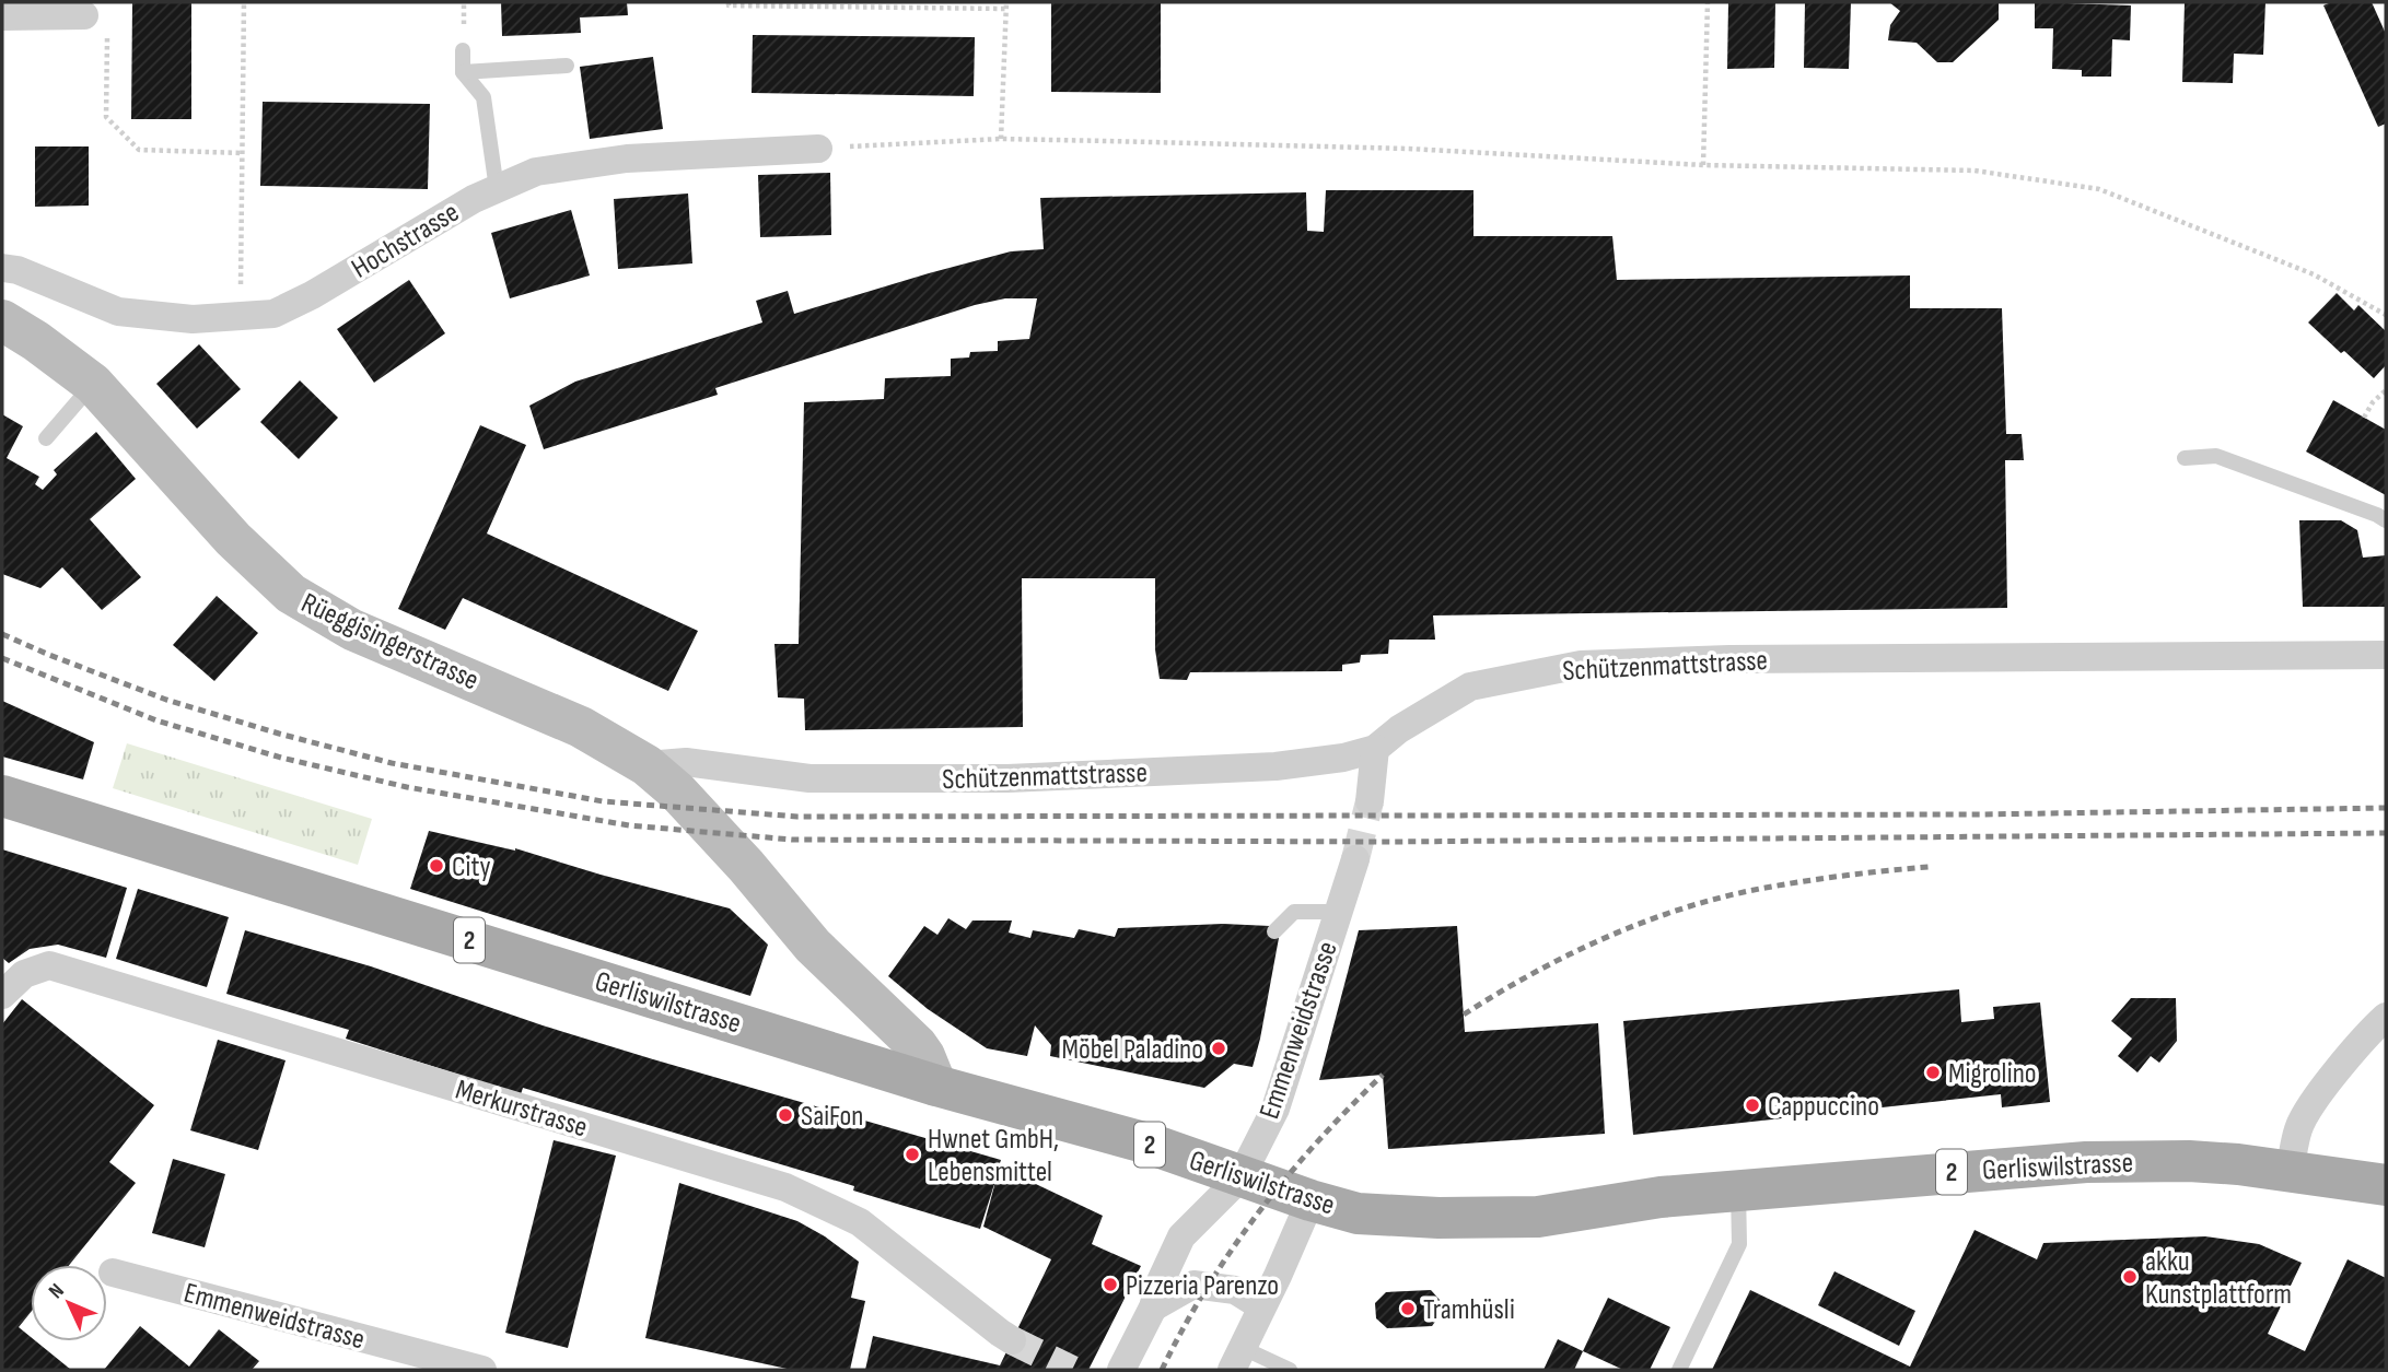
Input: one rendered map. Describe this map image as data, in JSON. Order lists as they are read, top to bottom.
{
  "streets": {
    "main road": ["2", "Gerliswilstrasse"],
    "street": [
      "Hochstrasse",
      "Rüeggisingerstrasse",
      "Schützenmattstrasse",
      "Emmenweidstrasse",
      "Merkurstrasse"
    ]
  },
  "crossings": [
    ["Rüeggisingerstrasse", "Schützenmattstrasse"],
    ["Rüeggisingerstrasse", "Gerliswilstrasse"],
    ["Gerliswilstrasse", "Emmenweidstrasse"]
  ],
  "places": [
    "City",
    "Möbel Paladino",
    "Migrolino",
    "Cappuccino",
    "SaiFon",
    "Hwnet GmbH, Lebensmittel",
    "akku Kunstplattform",
    "Pizzeria Parenzo",
    "Tramhüsli"
  ],
  "north": "top left"
}
